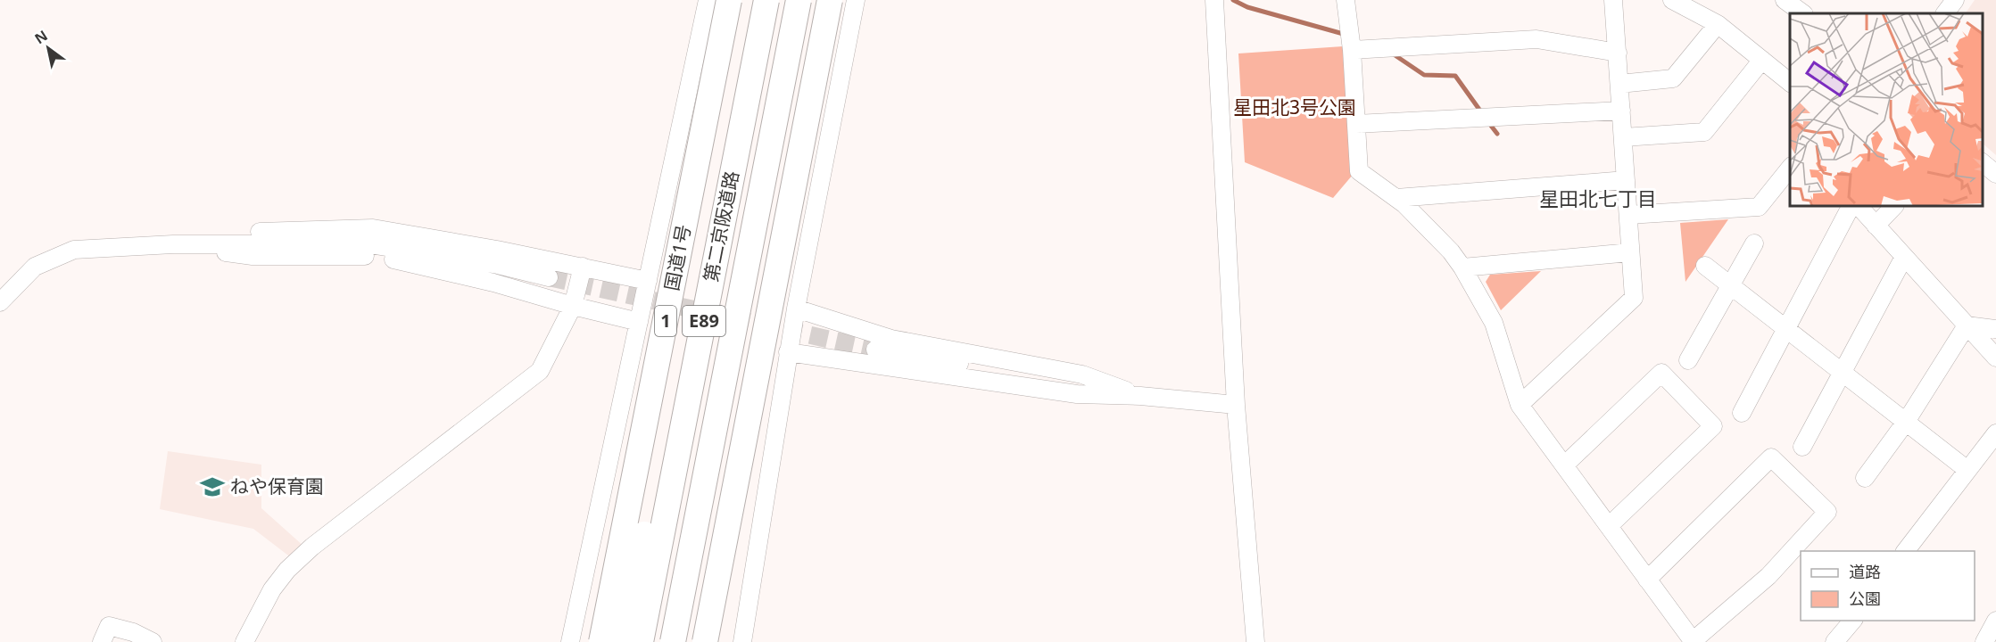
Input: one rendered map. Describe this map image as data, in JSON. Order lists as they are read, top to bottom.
{
  "streets": {
    "highway": [
      "第二京阪道路",
      "国道1号",
      "1",
      "E89"
    ]
  },
  "districts": ["星田北七丁目"],
  "parks": ["星田北3号公園"],
  "places": {
    "school or university": ["ねや保育園"]
  },
  "legend": ["道路", "公園"],
  "north": "top left"
}
